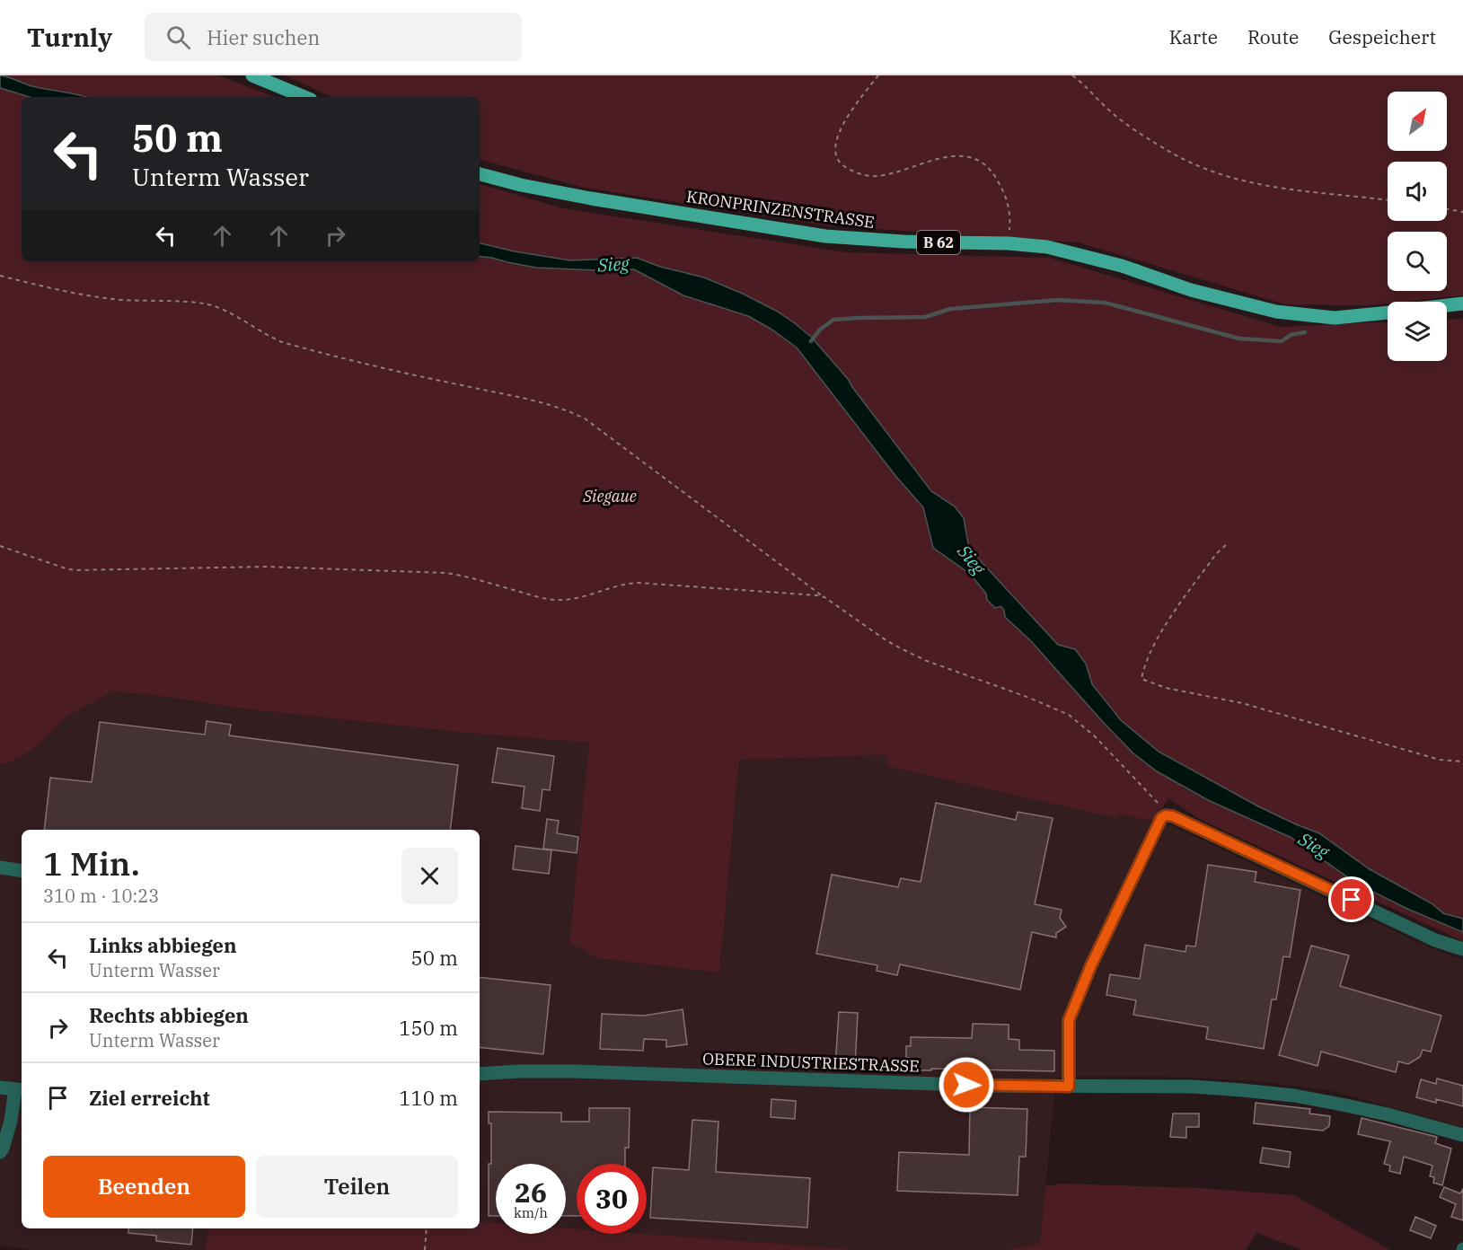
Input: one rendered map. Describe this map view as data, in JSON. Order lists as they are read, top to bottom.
{
  "streets": {
    "main road": ["KRONPRINZENSTRASSE", "B 62"],
    "street": ["OBERE INDUSTRIESTRASSE"]
  },
  "water": ["Sieg"],
  "parks": ["Siegaue"],
  "north": "top right",
  "page": {
    "header": "Turnly",
    "search": "Hier suchen",
    "nav": ["Karte", "Route", "Gespeichert"],
    "turn": ["50 m", "Unterm Wasser"],
    "heading": ["1 Min.", "310 m · 10:23"],
    "list": [
      {
        "name": "Links abbiegen",
        "note": "Unterm Wasser",
        "value": "50 m"
      },
      {
        "name": "Rechts abbiegen",
        "note": "Unterm Wasser",
        "value": "150 m"
      },
      {
        "name": "Ziel erreicht",
        "value": "110 m"
      }
    ],
    "buttons": ["Beenden", "Teilen"],
    "speed": "26 km/h",
    "limit": "30"
  }
}
